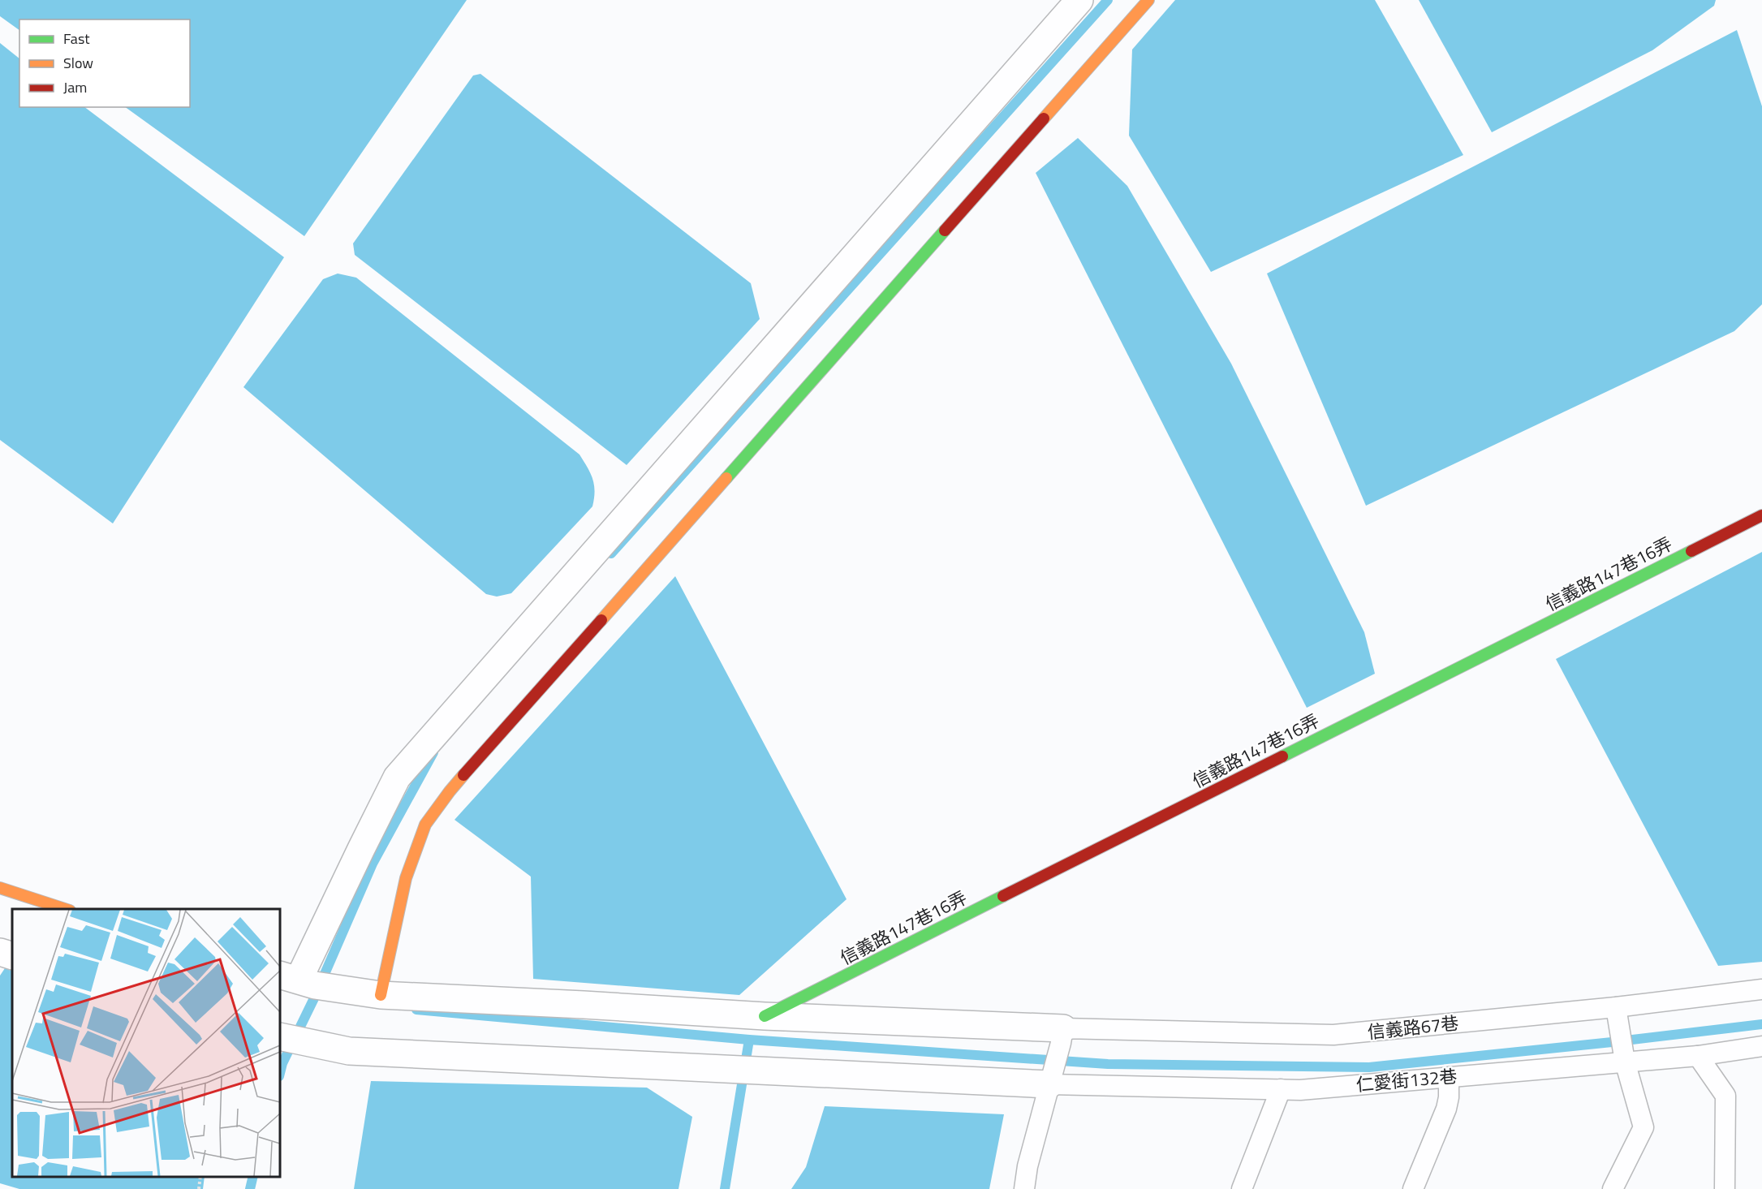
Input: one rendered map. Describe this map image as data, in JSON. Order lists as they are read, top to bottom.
{
  "streets": {
    "street": ["信義路147巷16弄"],
    "lane": ["信義路67巷", "仁愛街132巷"]
  },
  "legend": ["Fast", "Slow", "Jam"]
}
